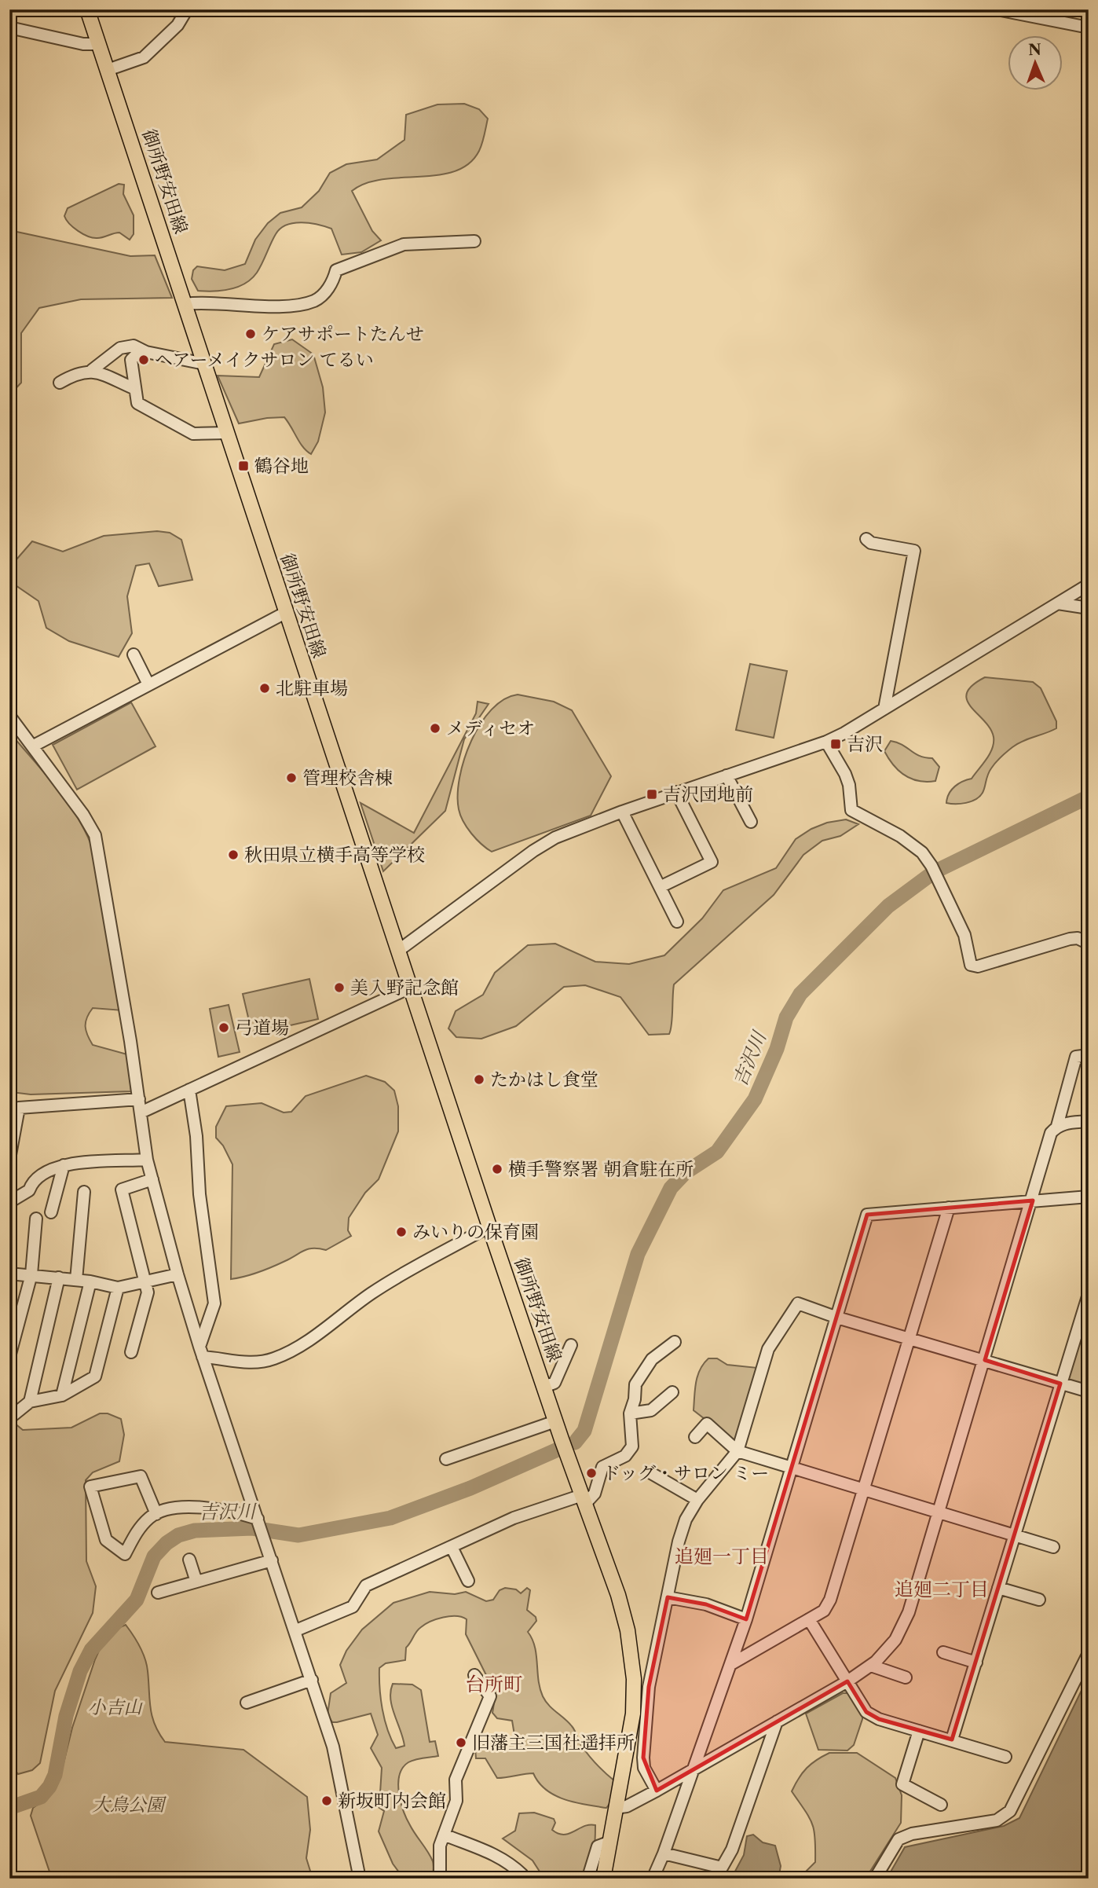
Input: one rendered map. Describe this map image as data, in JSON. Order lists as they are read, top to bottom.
{
  "streets": {
    "main road": ["御所野安田線"]
  },
  "districts": ["追廻一丁目", "追廻二丁目", "台所町"],
  "water": ["吉沢川"],
  "parks": ["小吉山", "大鳥公園"],
  "places": {
    "other": [
      "ケアサポートたんせ",
      "ヘアーメイクサロン てるい",
      "北駐車場",
      "メディセオ",
      "管理校舎棟",
      "秋田県立横手高等学校",
      "美入野記念館",
      "弓道場",
      "たかはし食堂",
      "横手警察署 朝倉駐在所",
      "みいりの保育園",
      "ドッグ・サロン ミー",
      "旧藩主三国社遥拝所",
      "新坂町内会館"
    ],
    "transit": ["鶴谷地", "吉沢", "吉沢団地前"]
  },
  "north": "top"
}
